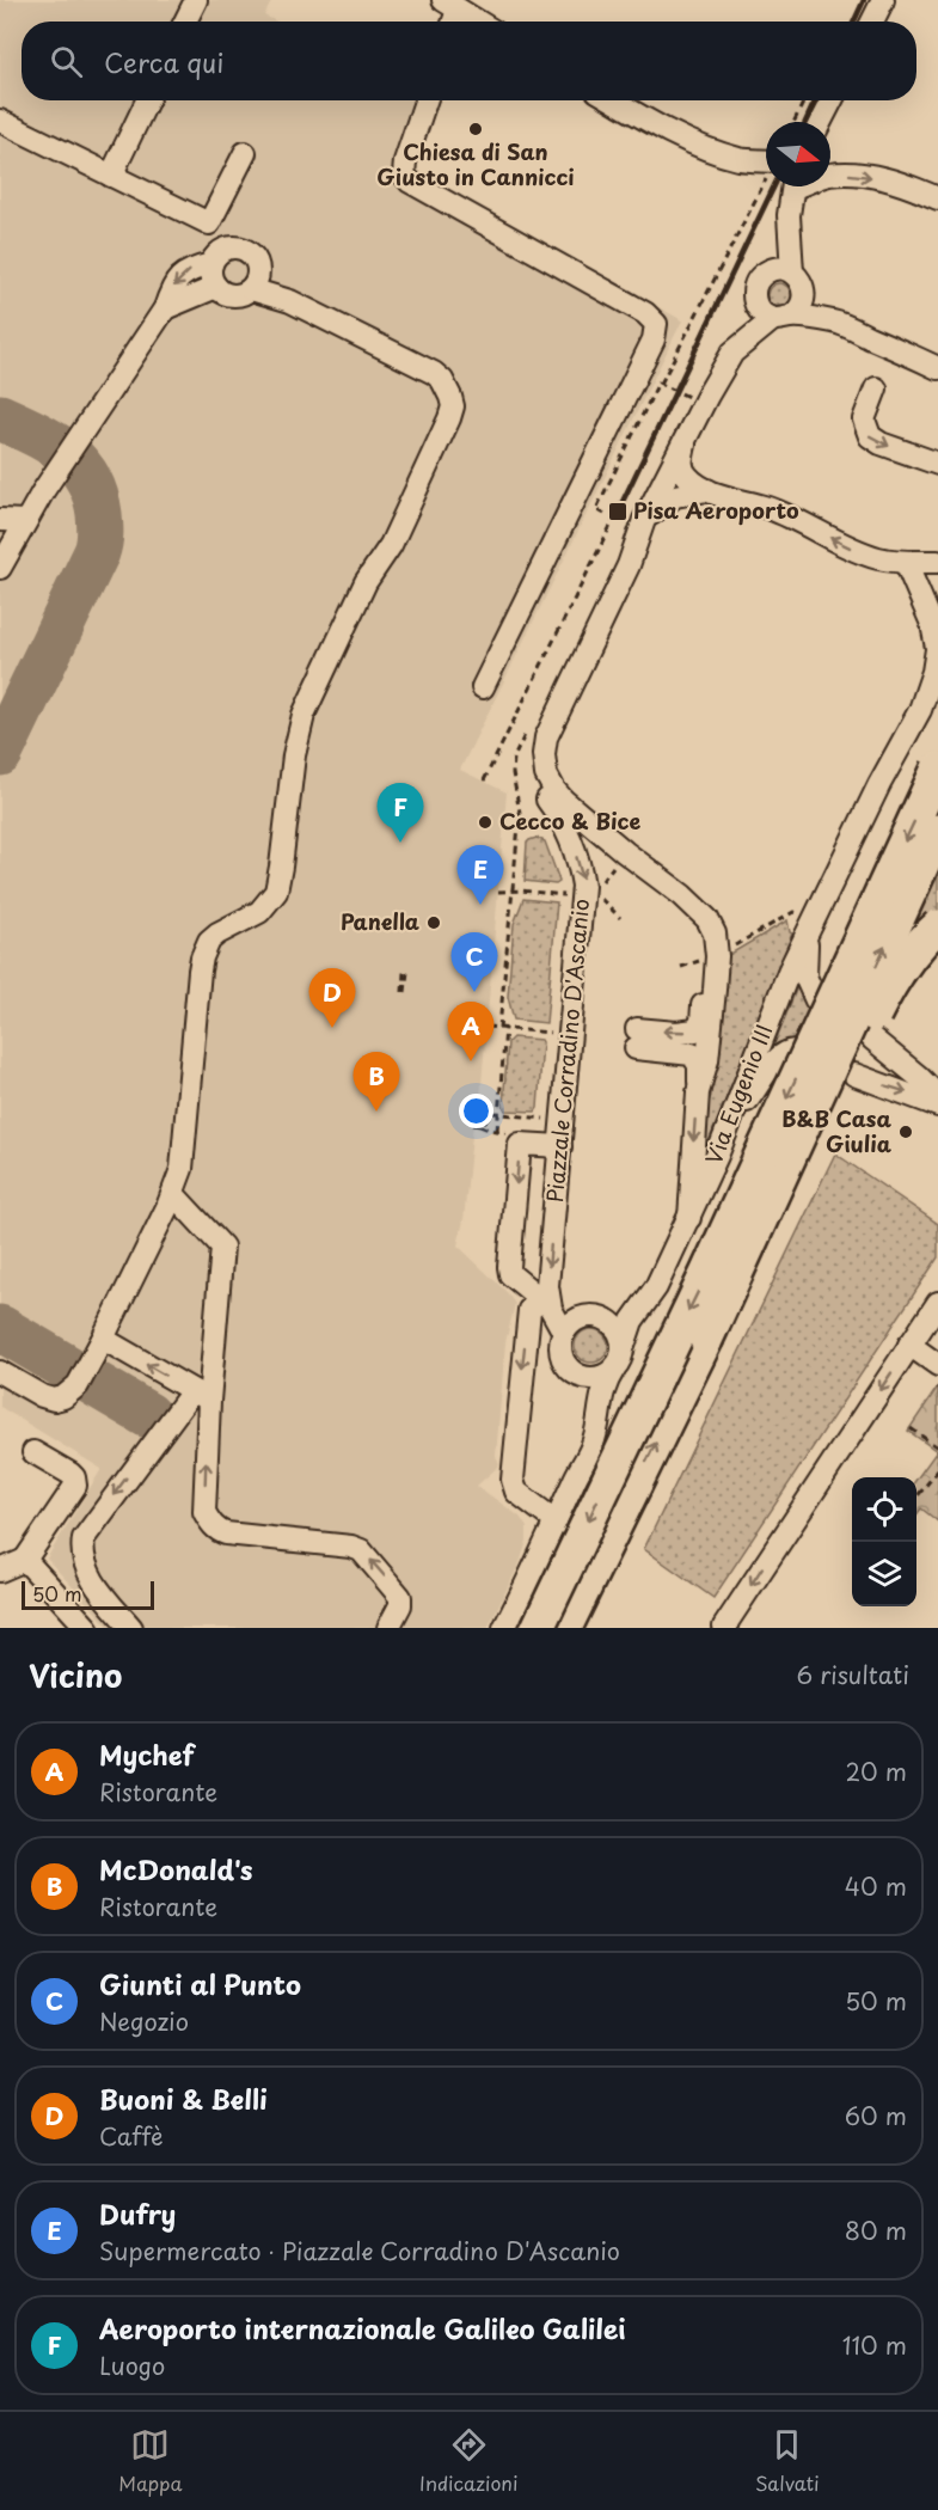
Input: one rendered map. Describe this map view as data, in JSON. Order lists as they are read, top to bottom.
{
  "streets": {
    "street": ["Piazzale Corradino D'Ascanio", "Via Eugenio III"]
  },
  "crossings": [
    ["Piazzale Corradino D'Ascanio", "Via Eugenio III"]
  ],
  "places": {
    "other": [
      "Chiesa di San Giusto in Cannicci",
      "Cecco & Bice",
      "Panella",
      "B&B Casa Giulia"
    ],
    "transit": ["Pisa Aeroporto"]
  },
  "scale_bar": "50 m",
  "north": "right",
  "page": {
    "search": "Cerca qui",
    "pins": [
      "F",
      "E",
      "C",
      "D",
      "A",
      "B"
    ],
    "scale": "50 m",
    "heading": ["Vicino", "6 risultati"],
    "list": [
      {
        "mark": "A",
        "name": "Mychef",
        "note": "Ristorante",
        "value": "20 m"
      },
      {
        "mark": "B",
        "name": "McDonald's",
        "note": "Ristorante",
        "value": "40 m"
      },
      {
        "mark": "C",
        "name": "Giunti al Punto",
        "note": "Negozio",
        "value": "50 m"
      },
      {
        "mark": "D",
        "name": "Buoni & Belli",
        "note": "Caffè",
        "value": "60 m"
      },
      {
        "mark": "E",
        "name": "Dufry",
        "note": "Supermercato · Piazzale Corradino D'Ascanio",
        "value": "80 m"
      },
      {
        "mark": "F",
        "name": "Aeroporto internazionale Galileo Galilei",
        "note": "Luogo",
        "value": "110 m"
      }
    ],
    "nav": ["Mappa", "Indicazioni", "Salvati"]
  }
}
